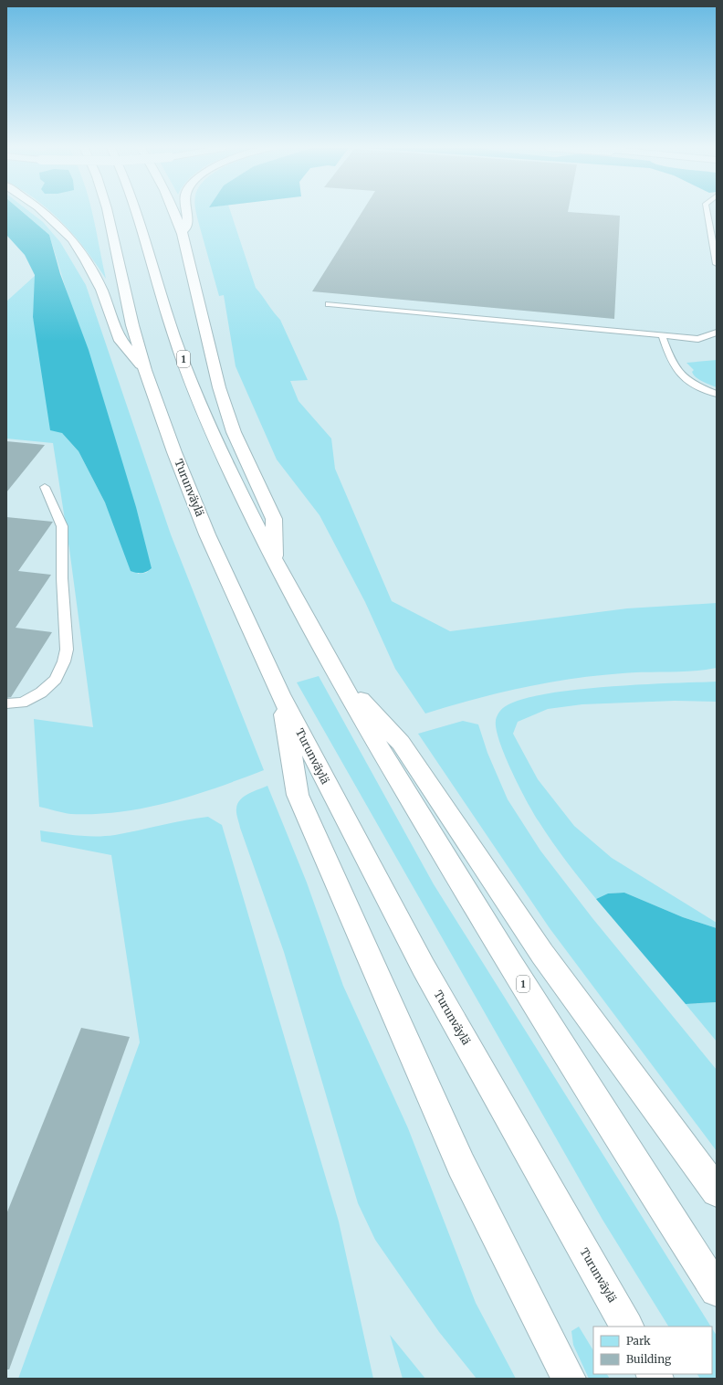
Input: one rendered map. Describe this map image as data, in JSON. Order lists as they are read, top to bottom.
{
  "streets": {
    "highway": ["1", "Turunväylä"]
  },
  "legend": ["Park", "Building"]
}
